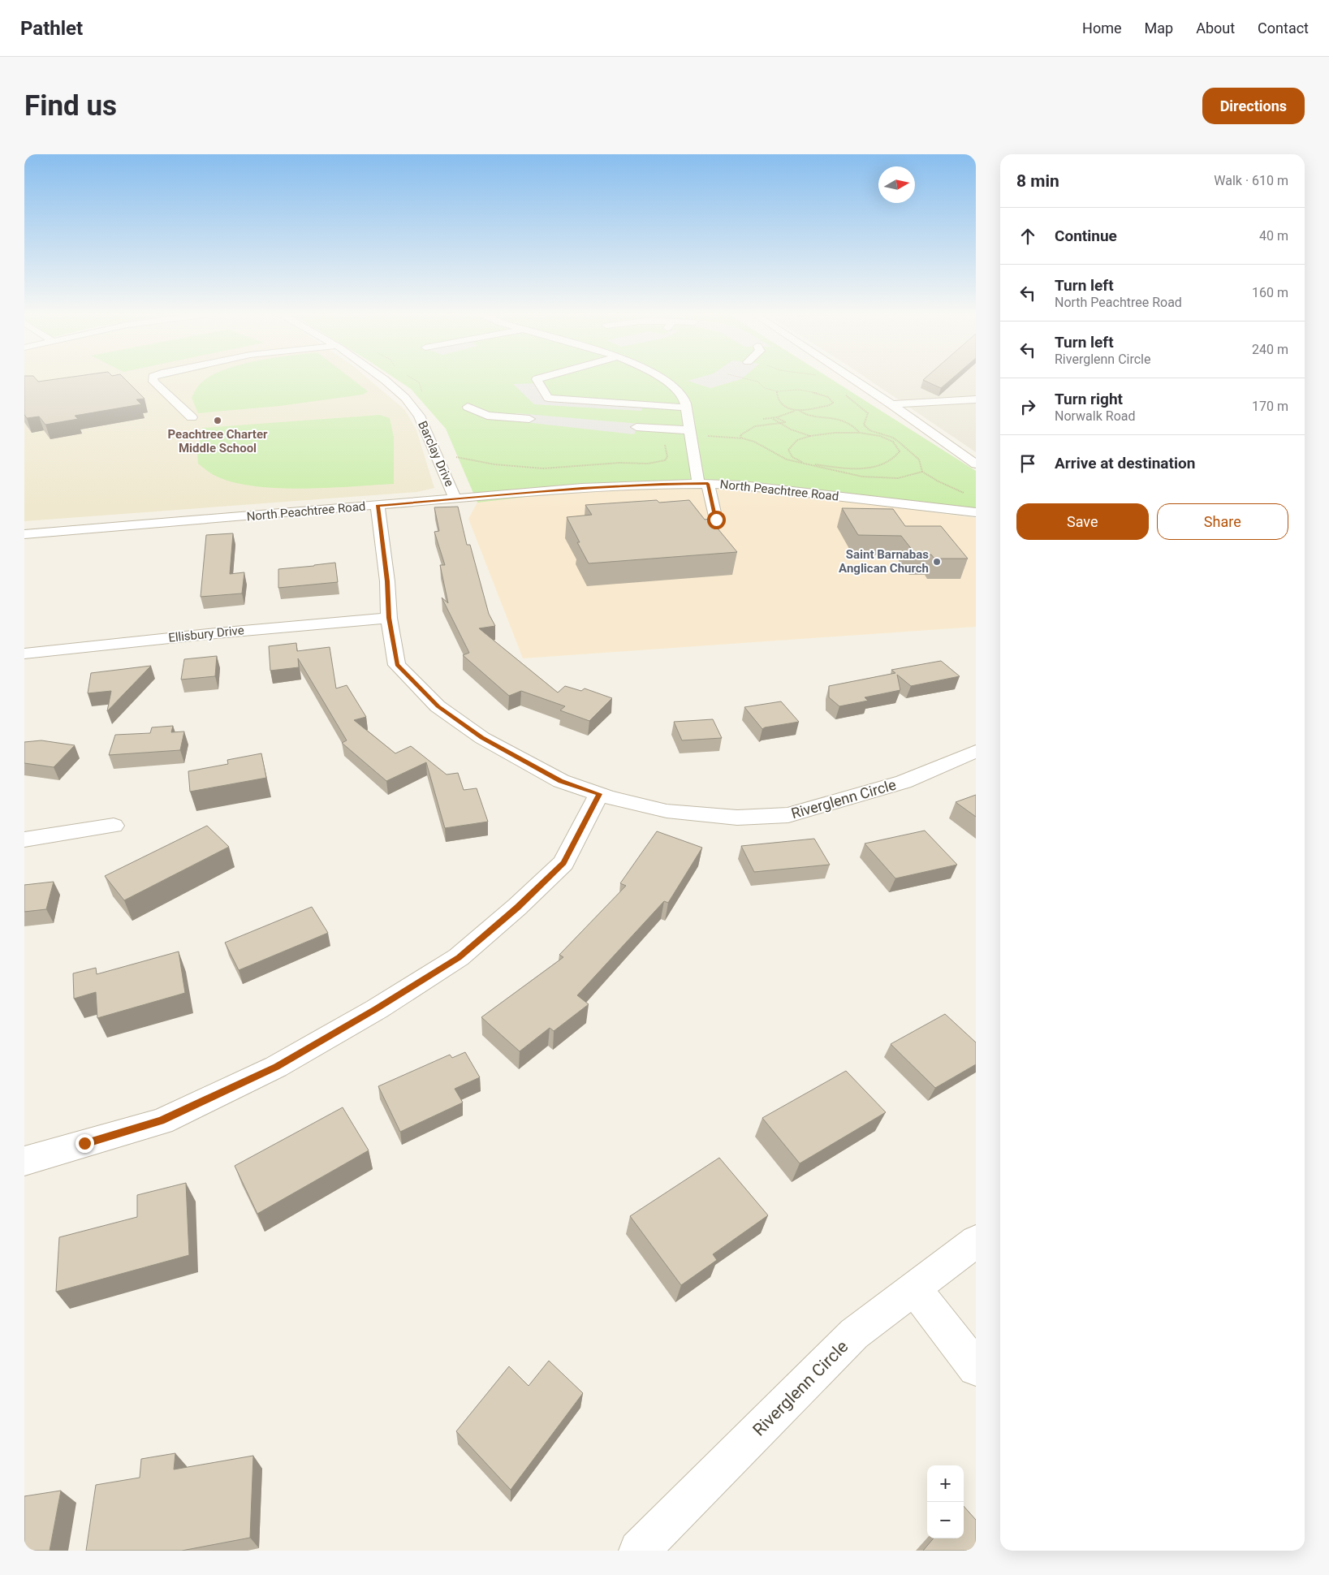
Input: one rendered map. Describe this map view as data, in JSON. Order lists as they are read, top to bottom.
{
  "streets": {
    "street": [
      "Barclay Drive",
      "North Peachtree Road",
      "Ellisbury Drive",
      "Riverglenn Circle"
    ]
  },
  "crossings": [
    ["Barclay Drive", "North Peachtree Road"],
    ["North Peachtree Road", "Riverglenn Circle"],
    ["Ellisbury Drive", "Riverglenn Circle"]
  ],
  "places": ["Peachtree Charter Middle School", "Saint Barnabas Anglican Church"],
  "north": "right",
  "page": {
    "header": "Pathlet",
    "nav": [
      "Home",
      "Map",
      "About",
      "Contact"
    ],
    "buttons": [
      "Directions",
      ["Save", "Share"]
    ],
    "title": "Find us",
    "heading": ["8 min", "Walk · 610 m"],
    "list": [
      ["Continue", "40 m"],
      ["Turn left", "North Peachtree Road", "160 m"],
      ["Turn left", "Riverglenn Circle", "240 m"],
      ["Turn right", "Norwalk Road", "170 m"],
      "Arrive at destination"
    ],
    "map_buttons": ["+", "−"]
  }
}
